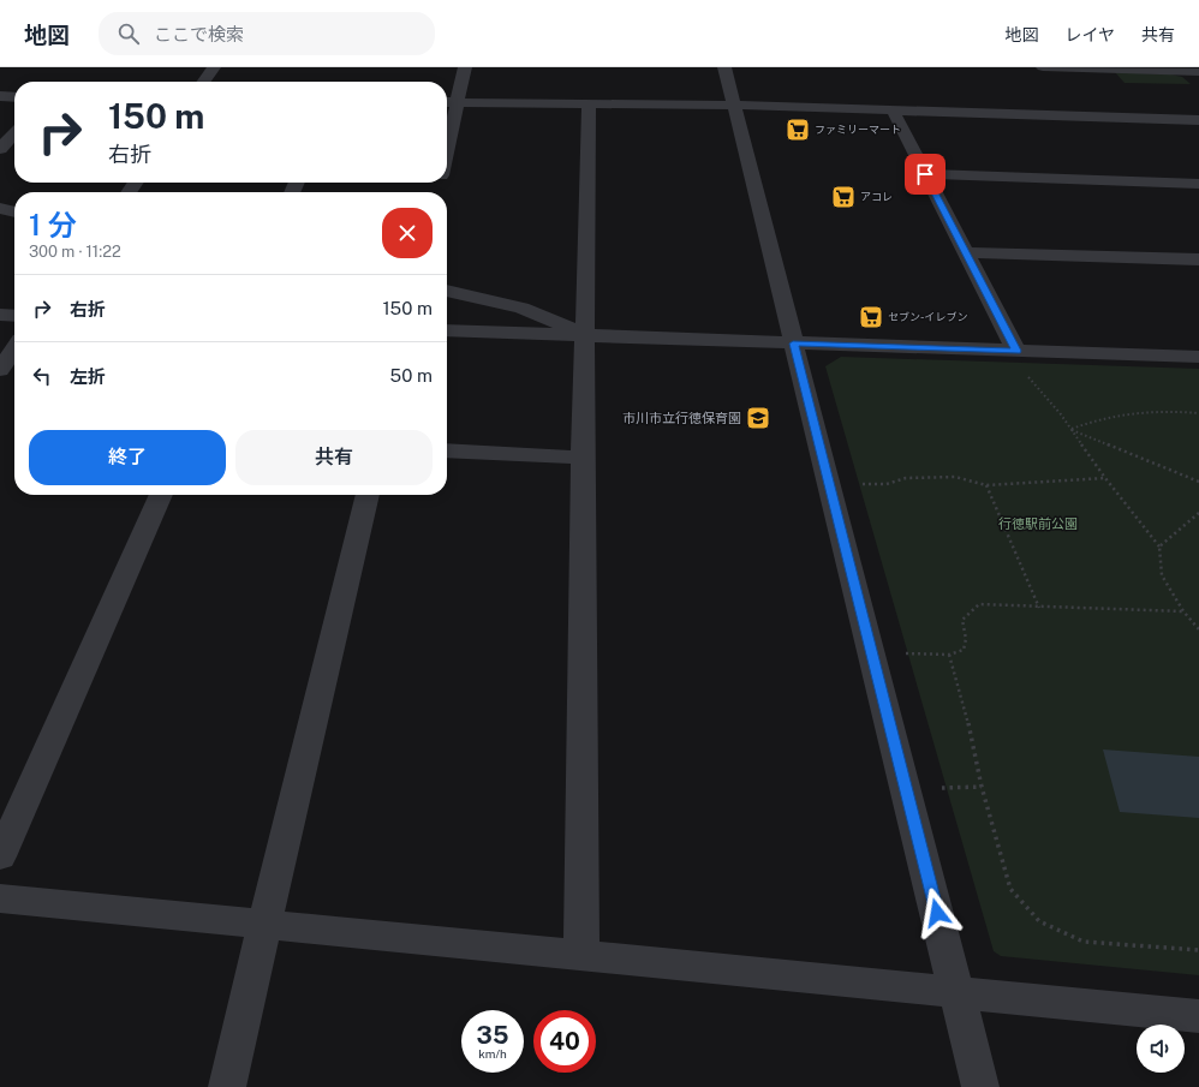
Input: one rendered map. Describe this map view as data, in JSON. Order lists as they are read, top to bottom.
{
  "parks": ["行徳駅前公園"],
  "places": {
    "supermarket": ["ファミリーマート", "アコレ", "セブン-イレブン"],
    "school or university": ["市川市立行徳保育園"]
  },
  "page": {
    "header": "地図",
    "search": "ここで検索",
    "nav": ["地図", "レイヤ", "共有"],
    "turn": ["150 m", "右折"],
    "heading": ["1 分", "300 m · 11:22"],
    "list": [
      {
        "name": "右折",
        "value": "150 m"
      },
      {
        "name": "左折",
        "value": "50 m"
      }
    ],
    "buttons": ["終了", "共有"],
    "speed": "35 km/h",
    "limit": "40"
  }
}
